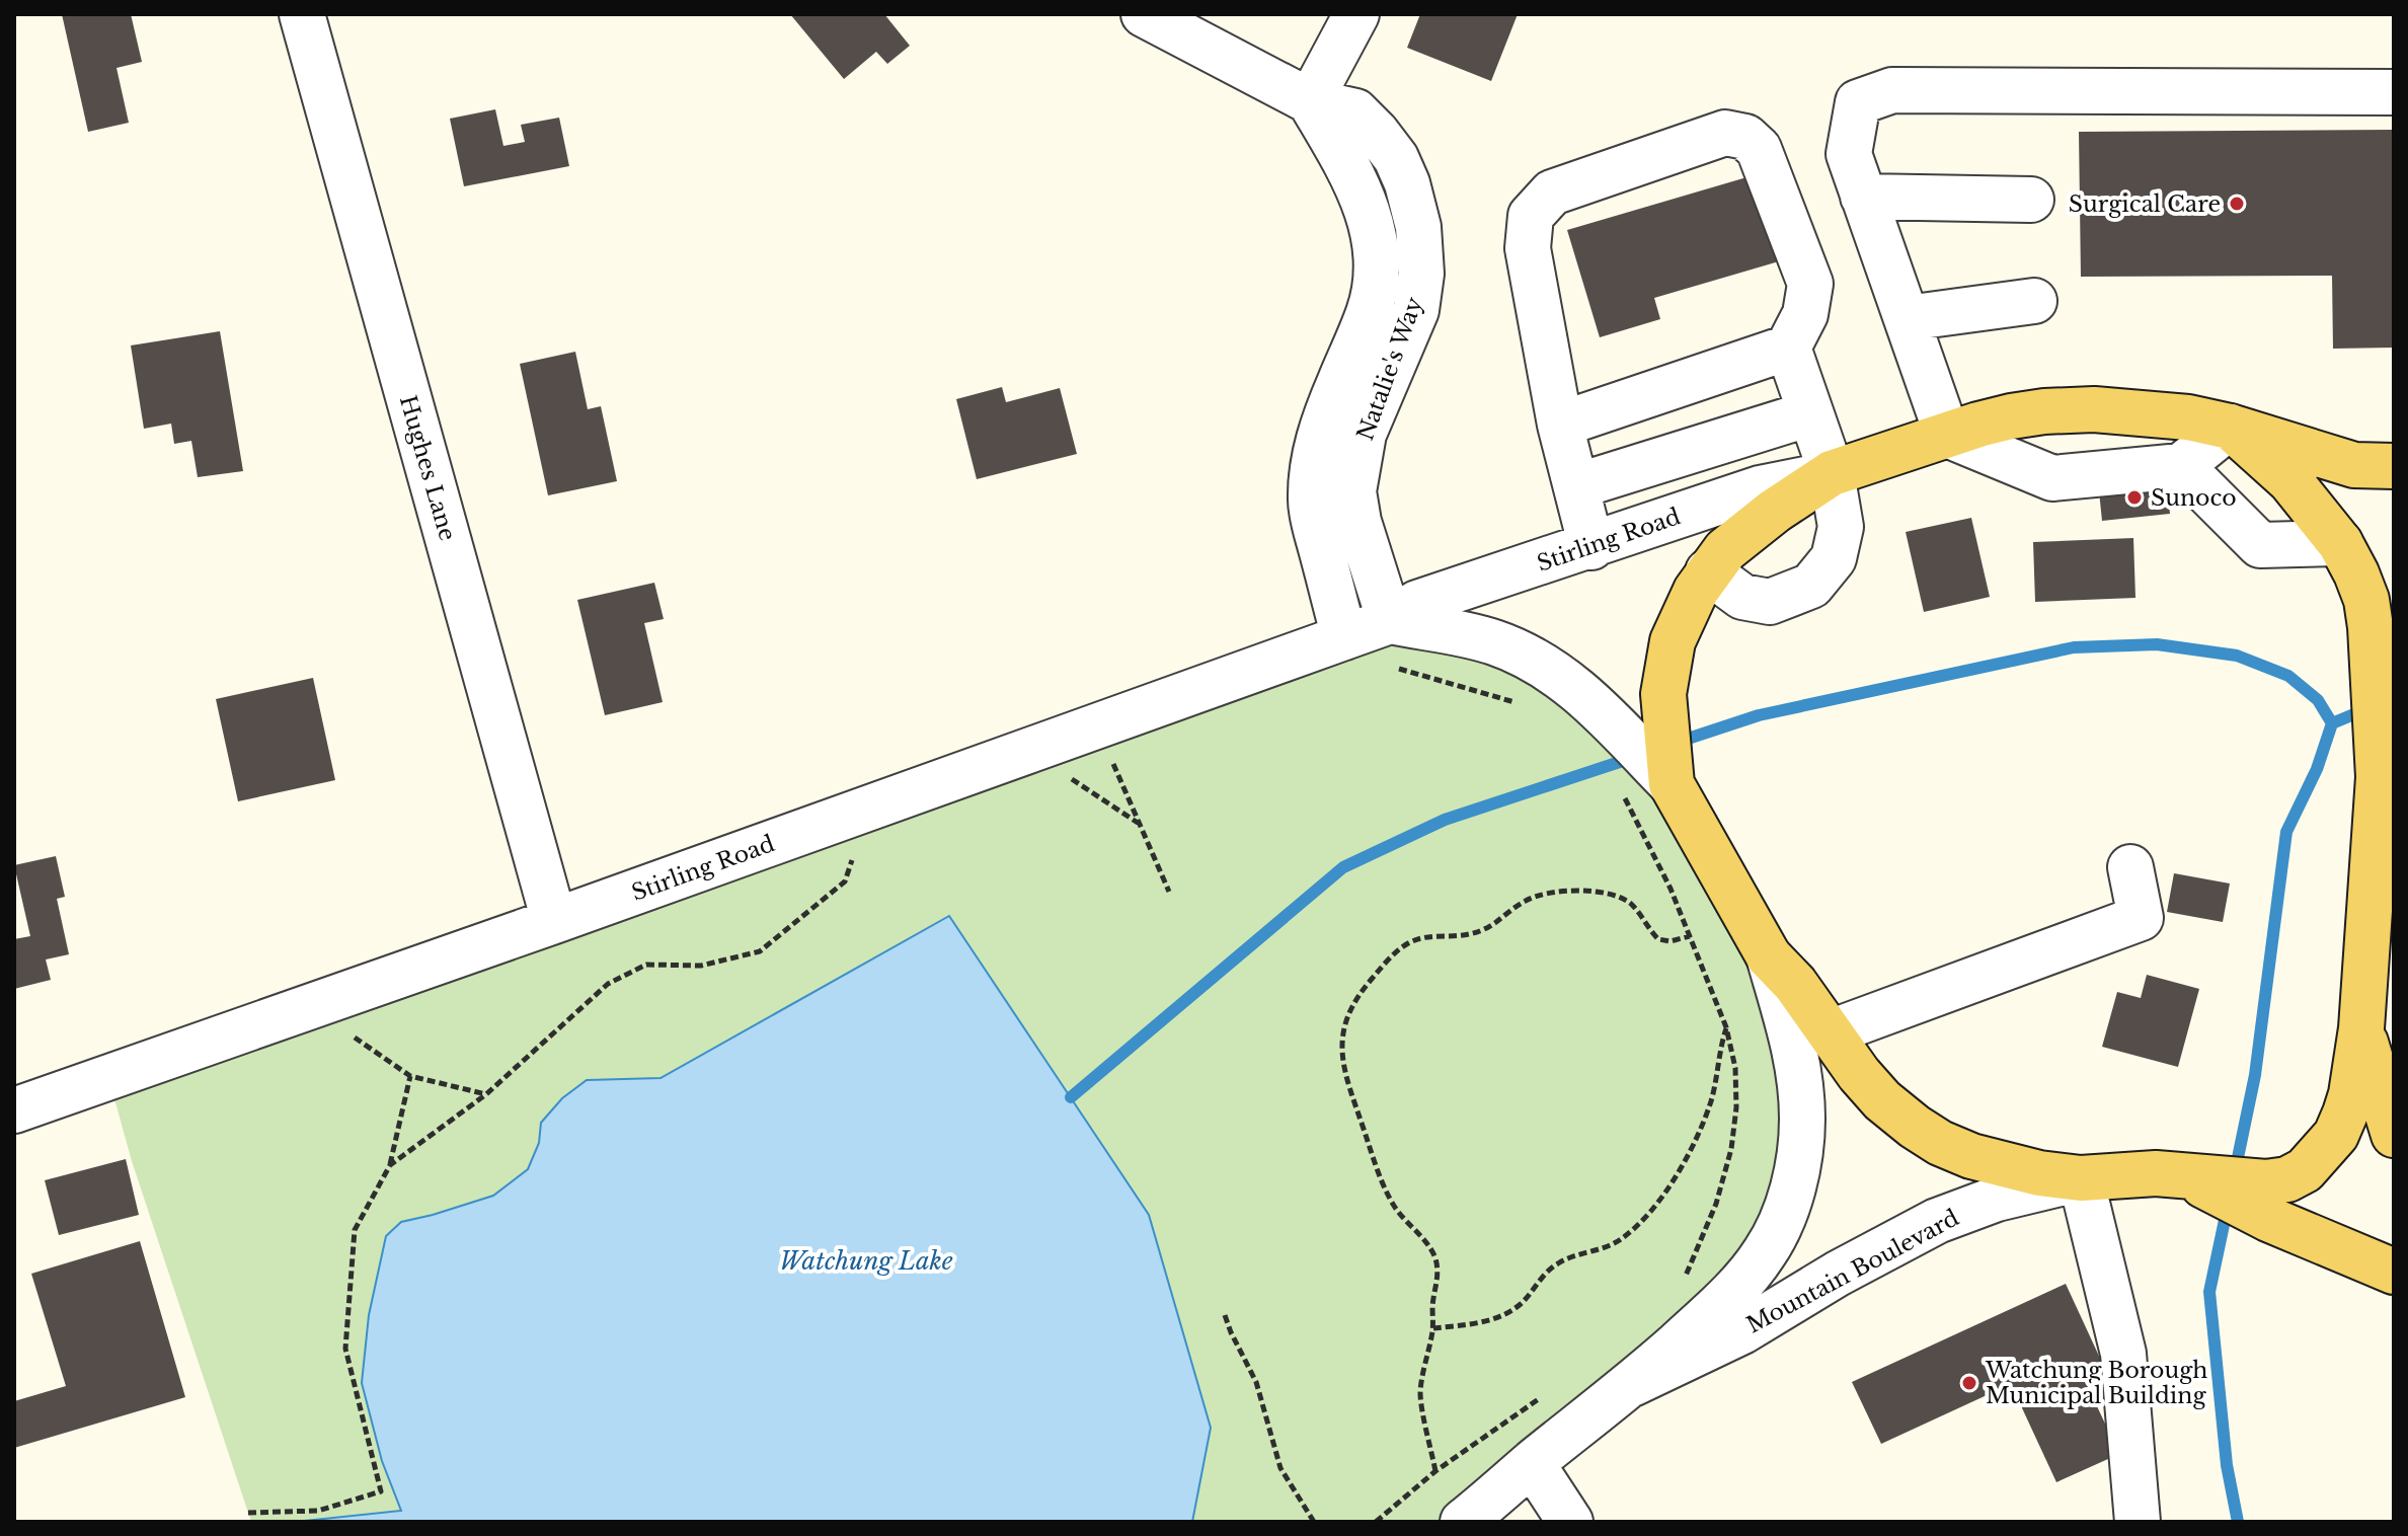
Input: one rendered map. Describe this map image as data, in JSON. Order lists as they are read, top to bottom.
{
  "streets": {
    "street": [
      "Natalie's Way",
      "Hughes Lane",
      "Stirling Road",
      "Mountain Boulevard"
    ]
  },
  "crossings": [
    ["Natalie's Way", "Stirling Road"],
    ["Hughes Lane", "Stirling Road"]
  ],
  "water": ["Watchung Lake"],
  "places": ["Surgical Care", "Sunoco", "Watchung Borough Municipal Building"]
}
